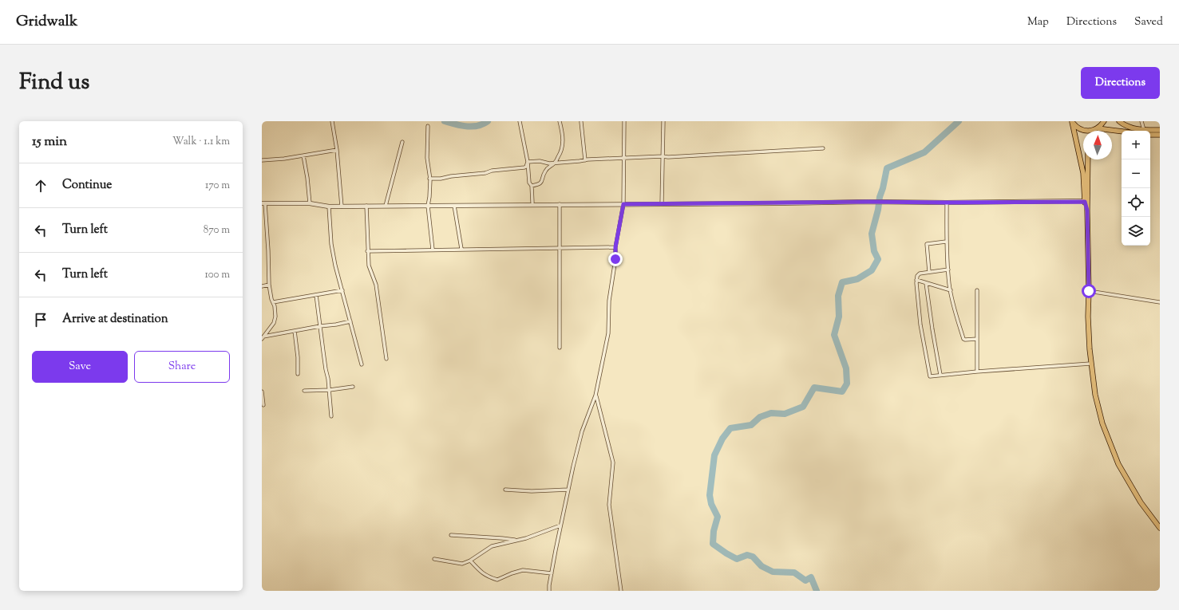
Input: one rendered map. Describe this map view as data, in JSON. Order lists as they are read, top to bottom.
{
  "north": "top",
  "page": {
    "header": "Gridwalk",
    "nav": ["Map", "Directions", "Saved"],
    "title": "Find us",
    "buttons": [
      "Directions",
      ["Save", "Share"]
    ],
    "heading": ["15 min", "Walk · 1.1 km"],
    "map_buttons": ["+", "−"],
    "list": [
      ["Continue", "170 m"],
      ["Turn left", "870 m"],
      ["Turn left", "100 m"],
      "Arrive at destination"
    ]
  }
}
